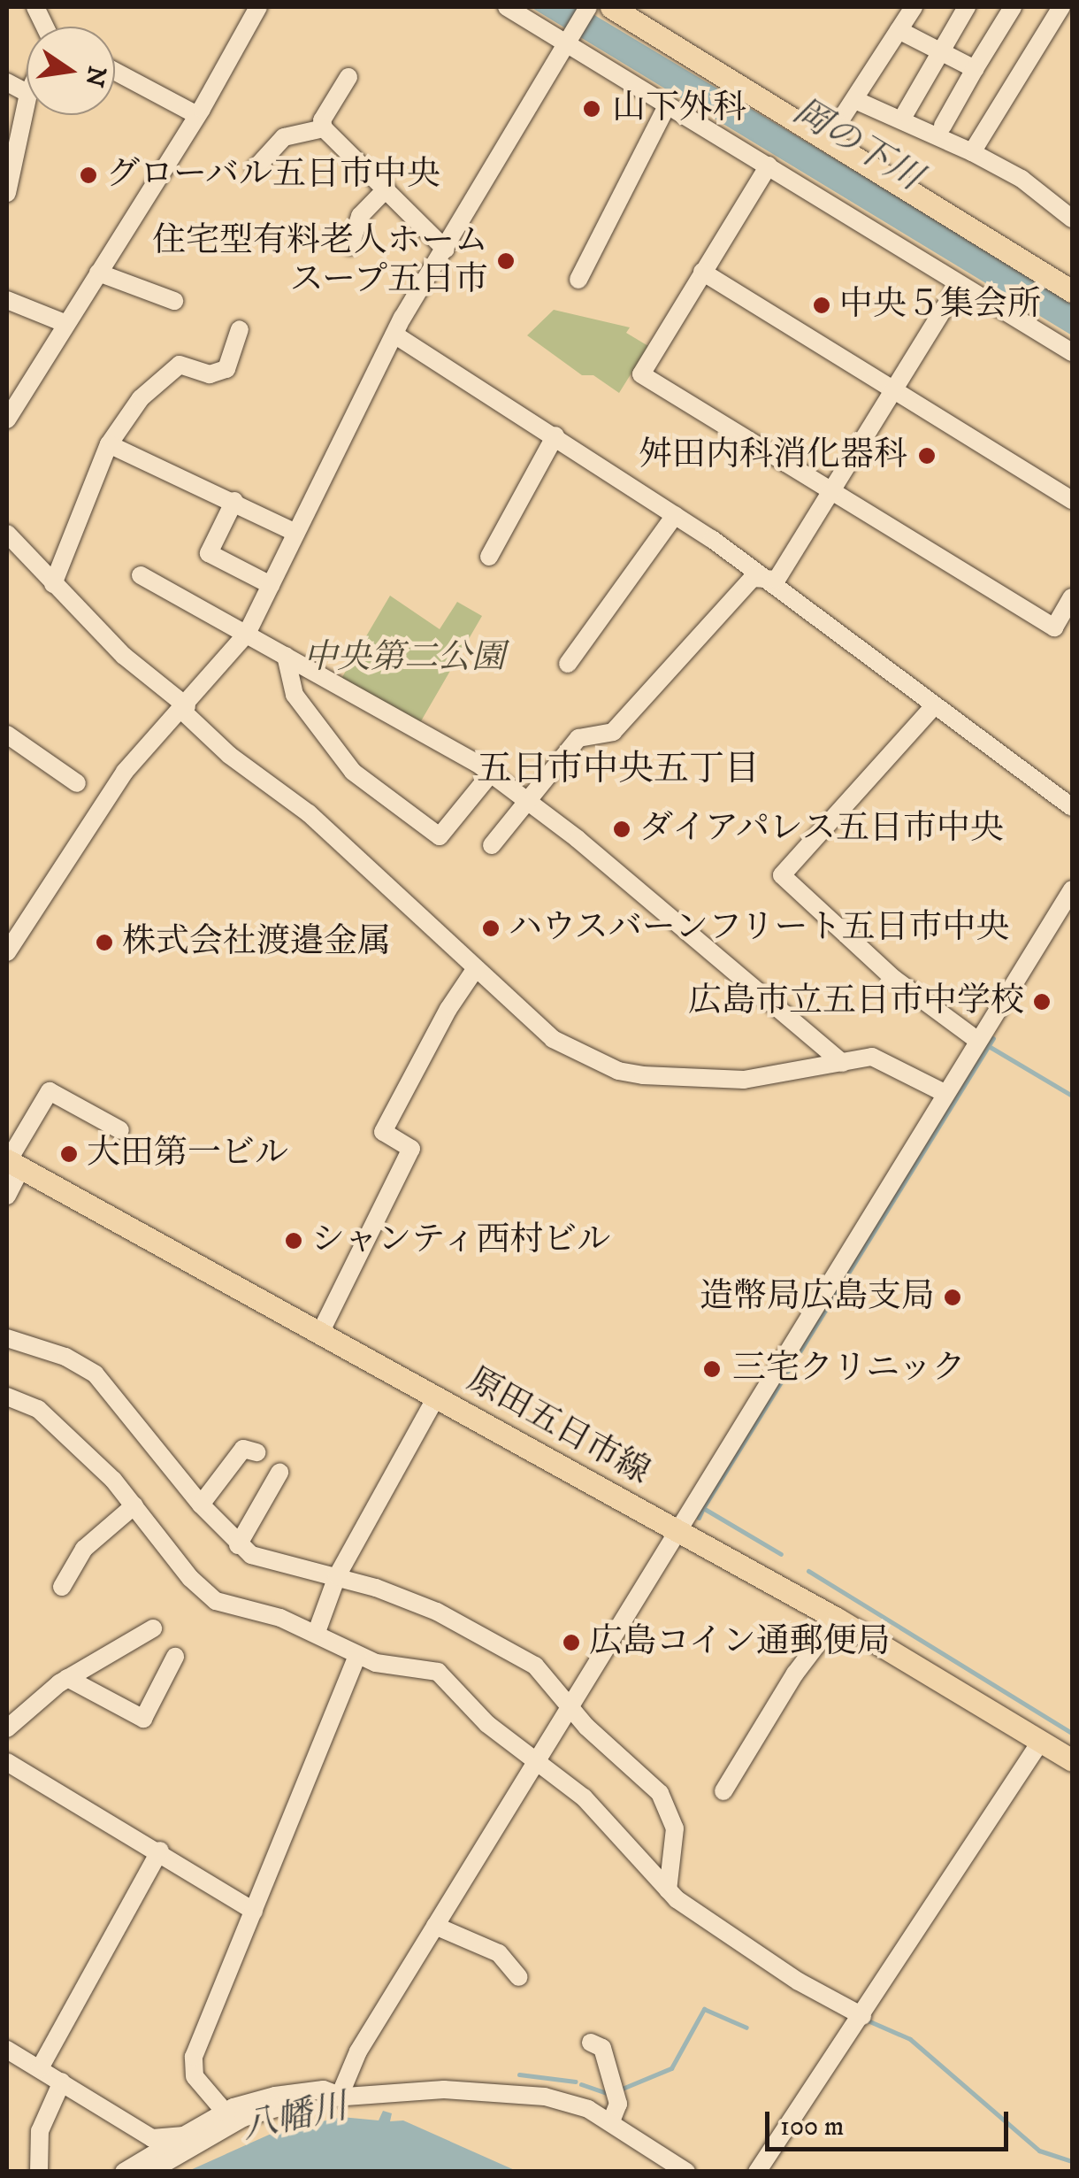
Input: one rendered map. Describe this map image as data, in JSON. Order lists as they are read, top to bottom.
{
  "streets": {
    "main road": ["原田五日市線"]
  },
  "districts": ["五日市中央五丁目"],
  "water": ["岡の下川", "八幡川"],
  "parks": ["中央第二公園"],
  "places": [
    "山下外科",
    "グローバル五日市中央",
    "住宅型有料老人ホーム スープ五日市",
    "中央５集会所",
    "舛田内科消化器科",
    "ダイアパレス五日市中央",
    "ハウスバーンフリート五日市中央",
    "株式会社渡邉金属",
    "広島市立五日市中学校",
    "大田第一ビル",
    "シャンティ西村ビル",
    "造幣局広島支局",
    "三宅クリニック",
    "広島コイン通郵便局"
  ],
  "scale_bar": "100 m",
  "north": "right"
}
